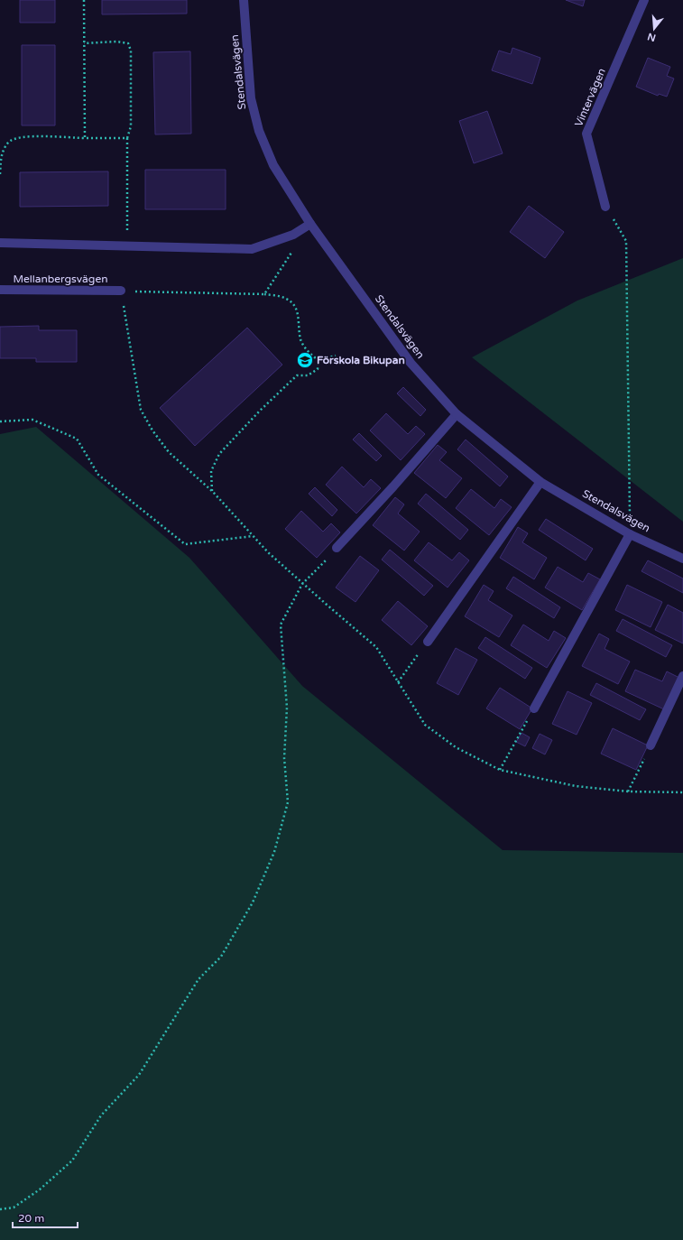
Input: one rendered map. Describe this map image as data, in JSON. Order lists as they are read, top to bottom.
{
  "streets": {
    "street": ["Stendalsvägen", "Vintervägen", "Mellanbergsvägen"]
  },
  "places": {
    "school or university": ["Förskola Bikupan"]
  },
  "scale_bar": "20 m",
  "north": "bottom"
}
